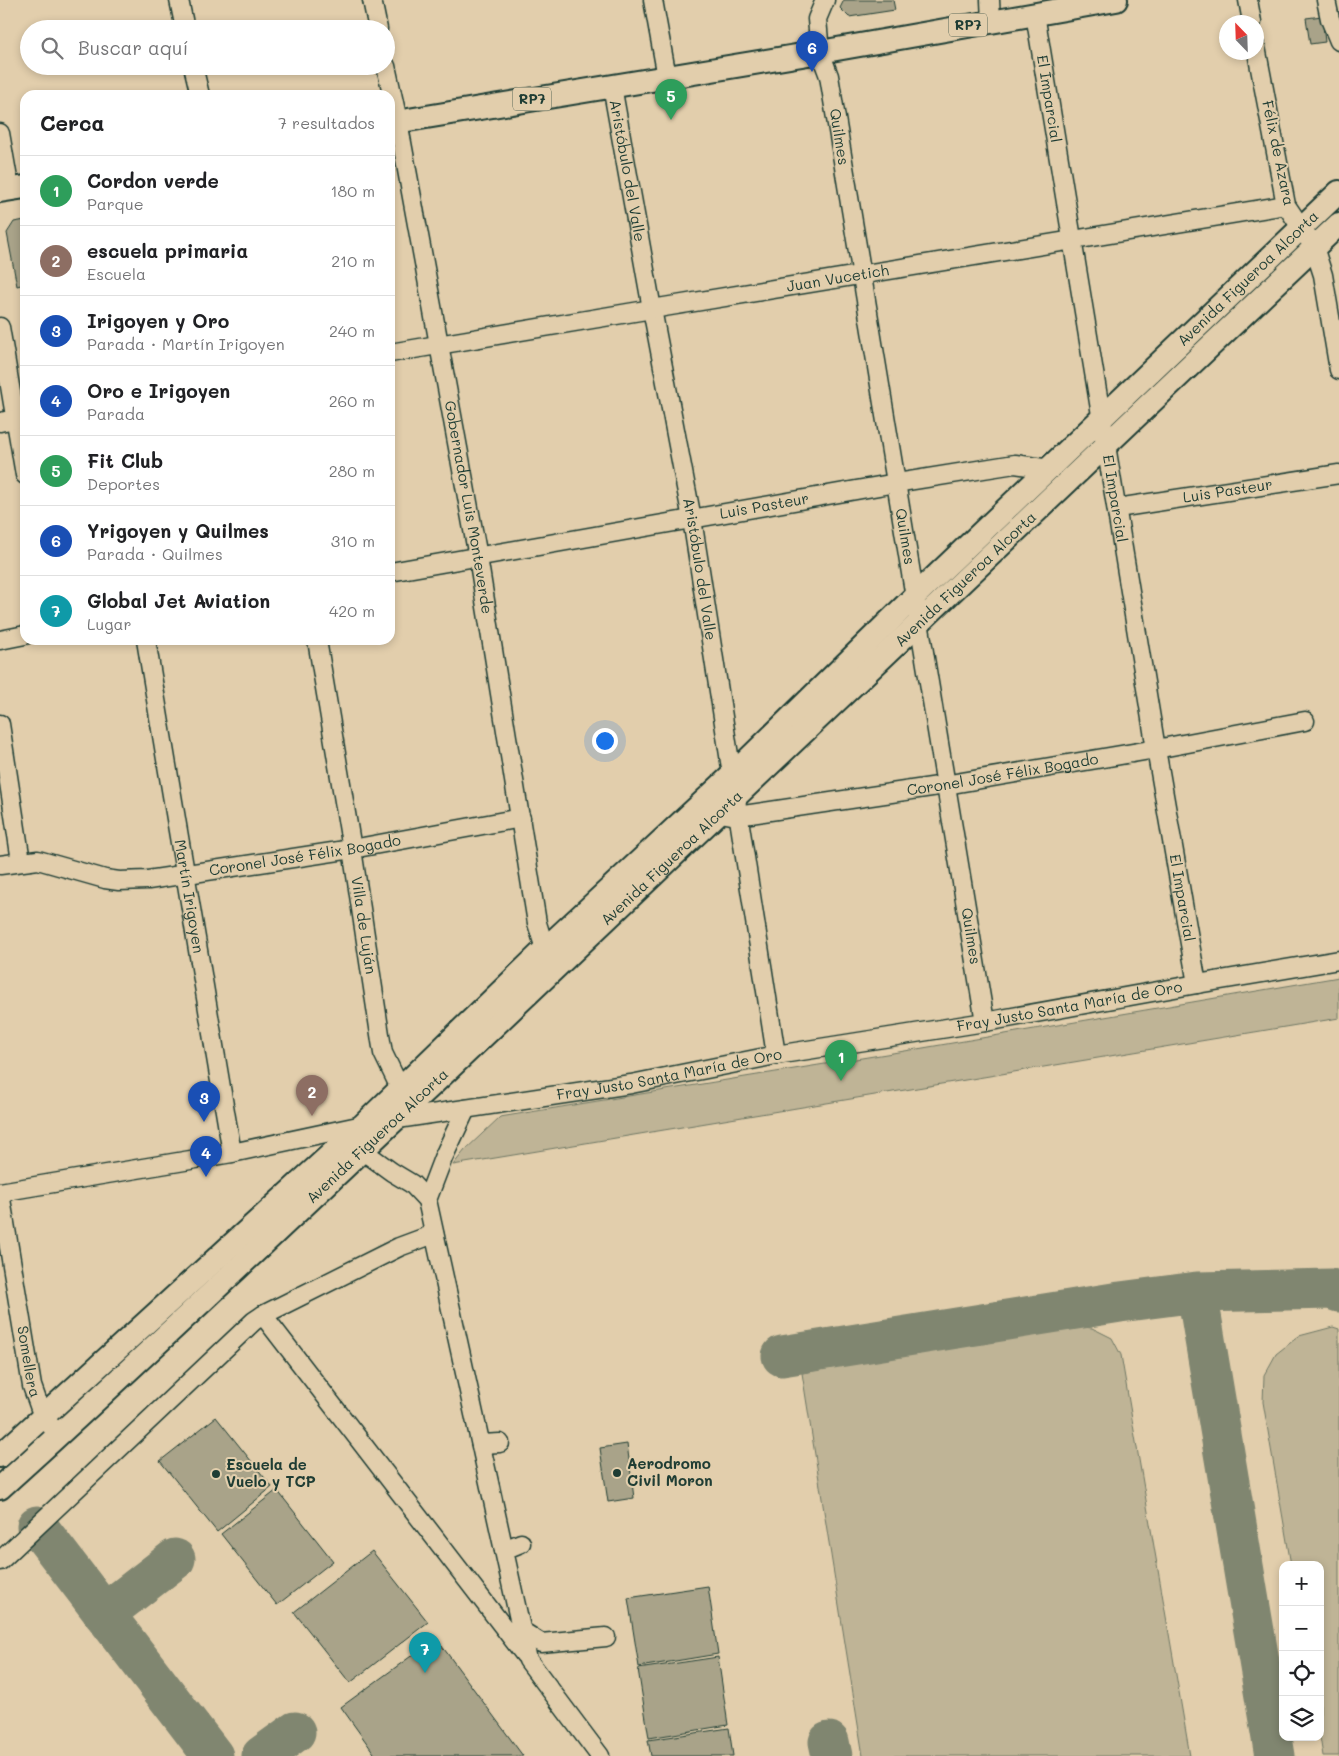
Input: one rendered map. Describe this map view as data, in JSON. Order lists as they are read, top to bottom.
{
  "streets": {
    "main road": ["RP7", "Avenida Figueroa Alcorta"],
    "street": [
      "El Imparcial",
      "Quilmes",
      "Félix de Azara",
      "Aristóbulo del Valle",
      "Juan Vucetich",
      "Luis Pasteur",
      "Gobernador Luis Monteverde",
      "Coronel José Félix Bogado",
      "Martín Irigoyen",
      "Villa de Luján",
      "Fray Justo Santa María de Oro",
      "Somellera"
    ]
  },
  "crossings": [
    ["RP7", "El Imparcial"],
    ["RP7", "Quilmes"],
    ["RP7", "Aristóbulo del Valle"],
    ["El Imparcial", "Juan Vucetich"],
    ["El Imparcial", "Avenida Figueroa Alcorta"],
    ["El Imparcial", "Luis Pasteur"],
    ["El Imparcial", "Coronel José Félix Bogado"],
    ["El Imparcial", "Fray Justo Santa María de Oro"],
    ["Quilmes", "Juan Vucetich"],
    ["Quilmes", "Avenida Figueroa Alcorta"],
    ["Quilmes", "Luis Pasteur"],
    ["Quilmes", "Coronel José Félix Bogado"],
    ["Quilmes", "Fray Justo Santa María de Oro"],
    ["Félix de Azara", "Juan Vucetich"],
    ["Félix de Azara", "Avenida Figueroa Alcorta"],
    ["Aristóbulo del Valle", "Juan Vucetich"],
    ["Aristóbulo del Valle", "Avenida Figueroa Alcorta"],
    ["Aristóbulo del Valle", "Luis Pasteur"],
    ["Aristóbulo del Valle", "Coronel José Félix Bogado"],
    ["Aristóbulo del Valle", "Fray Justo Santa María de Oro"],
    ["Juan Vucetich", "Gobernador Luis Monteverde"],
    ["Avenida Figueroa Alcorta", "Luis Pasteur"],
    ["Avenida Figueroa Alcorta", "Gobernador Luis Monteverde"],
    ["Avenida Figueroa Alcorta", "Coronel José Félix Bogado"],
    ["Avenida Figueroa Alcorta", "Villa de Luján"],
    ["Avenida Figueroa Alcorta", "Fray Justo Santa María de Oro"],
    ["Avenida Figueroa Alcorta", "Somellera"],
    ["Luis Pasteur", "Gobernador Luis Monteverde"],
    ["Gobernador Luis Monteverde", "Coronel José Félix Bogado"],
    ["Coronel José Félix Bogado", "Martín Irigoyen"],
    ["Coronel José Félix Bogado", "Villa de Luján"]
  ],
  "places": ["Aerodromo Civil Moron", "Escuela de Vuelo y TCP"],
  "north": "top left",
  "page": {
    "search": "Buscar aquí",
    "pins": [
      "6",
      "5",
      "1",
      "2",
      "3",
      "4",
      "7"
    ],
    "heading": ["Cerca", "7 resultados"],
    "list": [
      {
        "mark": "1",
        "name": "Cordon verde",
        "note": "Parque",
        "value": "180 m"
      },
      {
        "mark": "2",
        "name": "escuela primaria",
        "note": "Escuela",
        "value": "210 m"
      },
      {
        "mark": "3",
        "name": "Irigoyen y Oro",
        "note": "Parada · Martín Irigoyen",
        "value": "240 m"
      },
      {
        "mark": "4",
        "name": "Oro e Irigoyen",
        "note": "Parada",
        "value": "260 m"
      },
      {
        "mark": "5",
        "name": "Fit Club",
        "note": "Deportes",
        "value": "280 m"
      },
      {
        "mark": "6",
        "name": "Yrigoyen y Quilmes",
        "note": "Parada · Quilmes",
        "value": "310 m"
      },
      {
        "mark": "7",
        "name": "Global Jet Aviation",
        "note": "Lugar",
        "value": "420 m"
      }
    ],
    "map_buttons": ["+", "−"]
  }
}
